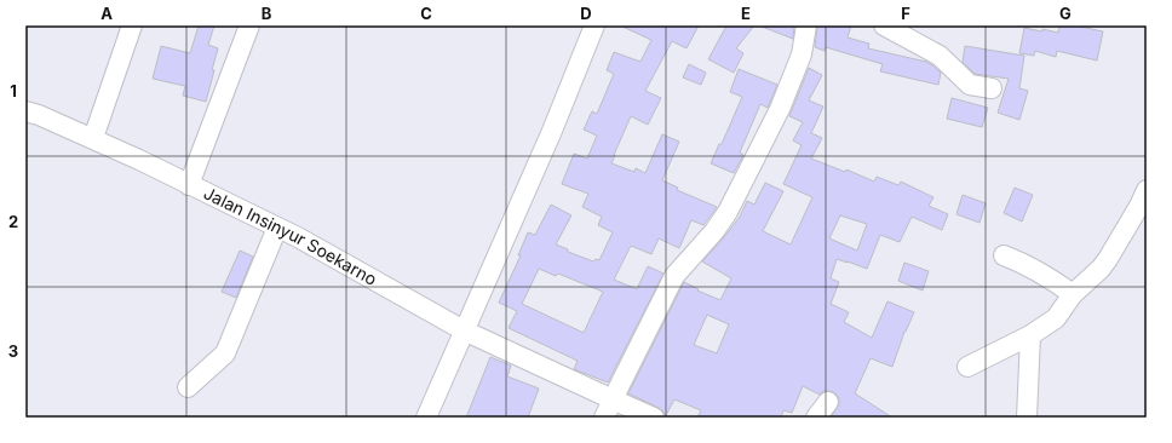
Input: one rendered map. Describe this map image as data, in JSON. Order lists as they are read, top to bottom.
{
  "streets": {
    "street": ["Jalan Insinyur Soekarno"]
  },
  "grid": {
    "columns": [
      "A",
      "B",
      "C",
      "D",
      "E",
      "F",
      "G"
    ],
    "rows": ["1", "2", "3"]
  }
}
